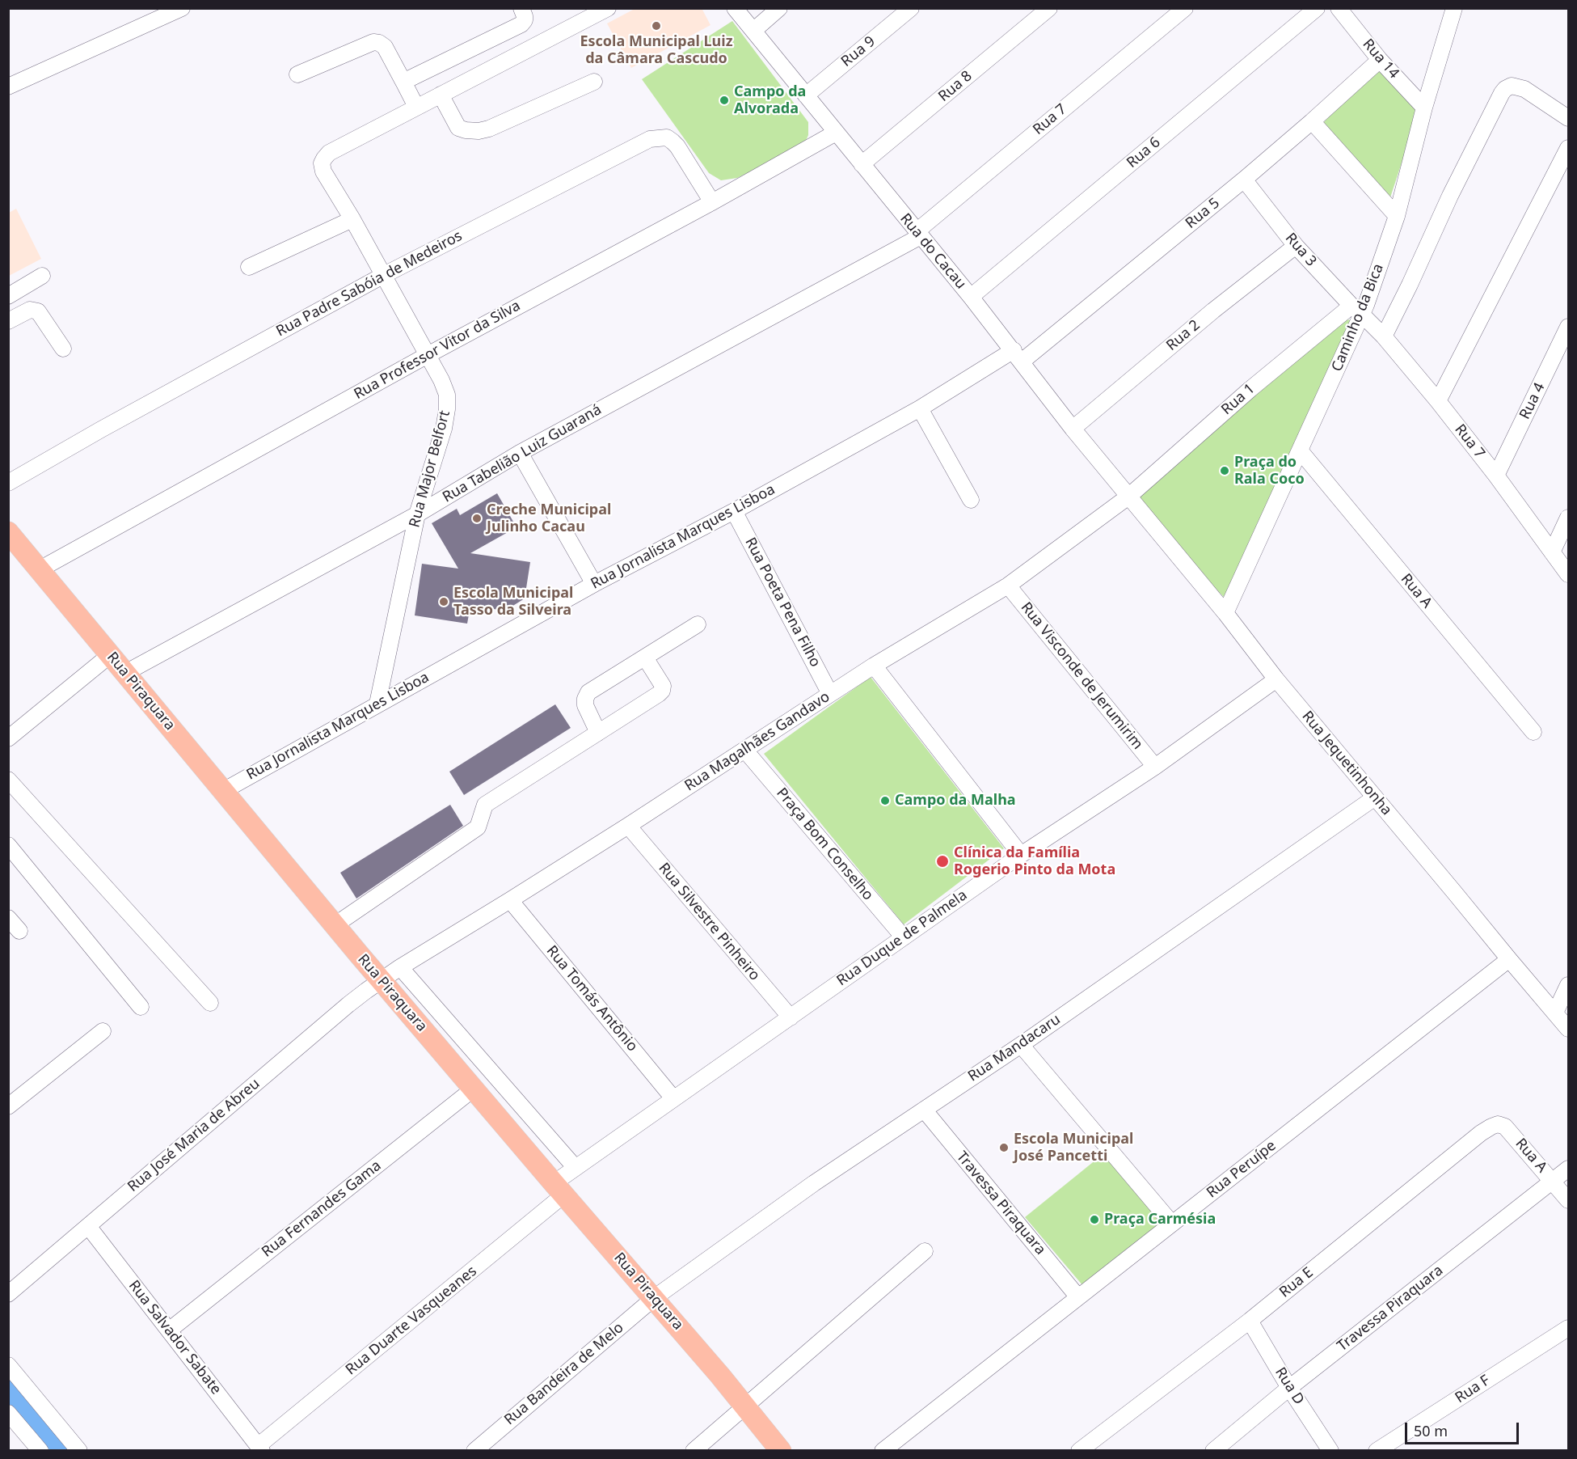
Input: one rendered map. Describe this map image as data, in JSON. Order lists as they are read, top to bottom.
{
  "streets": {
    "main road": ["Rua Piraquara"],
    "street": [
      "Rua 9",
      "Rua 14",
      "Rua 8",
      "Rua 7",
      "Rua 6",
      "Rua 5",
      "Rua 3",
      "Rua do Cacau",
      "Rua Padre Sabóia de Medeiros",
      "Caminho da Bica",
      "Rua 2",
      "Rua Professor Vitor da Silva",
      "Rua 1",
      "Rua 4",
      "Rua Tabelião Luiz Guaraná",
      "Rua Major Belfort",
      "Rua Jornalista Marques Lisboa",
      "Rua A",
      "Rua Poeta Pena Filho",
      "Rua Visconde de Jerumirim",
      "Rua Magalhães Gandavo",
      "Rua Jequetinhonha",
      "Praça Bom Conselho",
      "Rua Silvestre Pinheiro",
      "Rua Duque de Palmela",
      "Rua Tomás Antônio",
      "Rua Mandacaru",
      "Rua José Maria de Abreu",
      "Rua Peruípe",
      "Travessa Piraquara",
      "Rua Fernandes Gama",
      "Rua E",
      "Rua Duarte Vasqueanes",
      "Rua Salvador Sabate",
      "Rua Bandeira de Melo",
      "Rua D",
      "Rua F"
    ]
  },
  "crossings": [
    ["Rua 9", "Rua do Cacau"],
    ["Rua 14", "Rua 5"],
    ["Rua 14", "Caminho da Bica"],
    ["Rua 8", "Rua do Cacau"],
    ["Rua 7", "Rua 3"],
    ["Rua 7", "Rua do Cacau"],
    ["Rua 7", "Caminho da Bica"],
    ["Rua 7", "Rua 1"],
    ["Rua 7", "Rua 4"],
    ["Rua 7", "Rua Tabelião Luiz Guaraná"],
    ["Rua 6", "Rua do Cacau"],
    ["Rua 5", "Rua 3"],
    ["Rua 5", "Rua do Cacau"],
    ["Rua 5", "Rua Jornalista Marques Lisboa"],
    ["Rua 3", "Caminho da Bica"],
    ["Rua 3", "Rua 2"],
    ["Rua 3", "Rua 1"],
    ["Rua do Cacau", "Rua 2"],
    ["Rua do Cacau", "Rua Professor Vitor da Silva"],
    ["Rua do Cacau", "Rua 1"],
    ["Rua do Cacau", "Rua Tabelião Luiz Guaraná"],
    ["Rua do Cacau", "Rua Jornalista Marques Lisboa"],
    ["Rua do Cacau", "Rua Magalhães Gandavo"],
    ["Rua do Cacau", "Rua Jequetinhonha"],
    ["Rua Padre Sabóia de Medeiros", "Rua Professor Vitor da Silva"],
    ["Rua Padre Sabóia de Medeiros", "Rua Major Belfort"],
    ["Caminho da Bica", "Rua 1"],
    ["Caminho da Bica", "Rua A"],
    ["Caminho da Bica", "Rua Jequetinhonha"],
    ["Rua Professor Vitor da Silva", "Rua Major Belfort"],
    ["Rua Professor Vitor da Silva", "Rua Piraquara"],
    ["Rua 1", "Rua Magalhães Gandavo"],
    ["Rua 1", "Rua Jequetinhonha"],
    ["Rua Tabelião Luiz Guaraná", "Rua Major Belfort"],
    ["Rua Tabelião Luiz Guaraná", "Rua Piraquara"],
    ["Rua Major Belfort", "Rua Jornalista Marques Lisboa"],
    ["Rua Jornalista Marques Lisboa", "Rua Poeta Pena Filho"],
    ["Rua Jornalista Marques Lisboa", "Rua Piraquara"],
    ["Rua A", "Travessa Piraquara"],
    ["Rua A", "Rua E"],
    ["Rua Poeta Pena Filho", "Rua Magalhães Gandavo"],
    ["Rua Visconde de Jerumirim", "Rua Magalhães Gandavo"],
    ["Rua Visconde de Jerumirim", "Rua Duque de Palmela"],
    ["Rua Piraquara", "Rua Magalhães Gandavo"],
    ["Rua Piraquara", "Rua Duque de Palmela"],
    ["Rua Piraquara", "Rua Mandacaru"],
    ["Rua Piraquara", "Rua José Maria de Abreu"],
    ["Rua Piraquara", "Rua Fernandes Gama"],
    ["Rua Piraquara", "Rua Duarte Vasqueanes"],
    ["Rua Piraquara", "Rua Bandeira de Melo"],
    ["Rua Magalhães Gandavo", "Rua Jequetinhonha"],
    ["Rua Magalhães Gandavo", "Praça Bom Conselho"],
    ["Rua Magalhães Gandavo", "Rua Silvestre Pinheiro"],
    ["Rua Magalhães Gandavo", "Rua Tomás Antônio"],
    ["Rua Magalhães Gandavo", "Rua José Maria de Abreu"],
    ["Rua Jequetinhonha", "Rua Duque de Palmela"],
    ["Rua Jequetinhonha", "Rua Mandacaru"],
    ["Rua Jequetinhonha", "Rua Peruípe"],
    ["Praça Bom Conselho", "Rua Duque de Palmela"],
    ["Rua Silvestre Pinheiro", "Rua Duque de Palmela"],
    ["Rua Duque de Palmela", "Rua Tomás Antônio"],
    ["Rua Duque de Palmela", "Rua Duarte Vasqueanes"],
    ["Rua Mandacaru", "Travessa Piraquara"],
    ["Rua Mandacaru", "Rua Bandeira de Melo"],
    ["Rua José Maria de Abreu", "Rua Salvador Sabate"],
    ["Rua Peruípe", "Travessa Piraquara"],
    ["Travessa Piraquara", "Rua D"],
    ["Rua Fernandes Gama", "Rua Salvador Sabate"],
    ["Rua E", "Rua D"],
    ["Rua Duarte Vasqueanes", "Rua Salvador Sabate"]
  ],
  "places": [
    "Escola Municipal Luiz da Câmara Cascudo",
    "Campo da Alvorada",
    "Praça do Rala Coco",
    "Creche Municipal Julinho Cacau",
    "Escola Municipal Tasso da Silveira",
    "Campo da Malha",
    "Clínica da Família Rogerio Pinto da Mota",
    "Escola Municipal José Pancetti",
    "Praça Carmésia"
  ],
  "scale_bar": "50 m"
}
